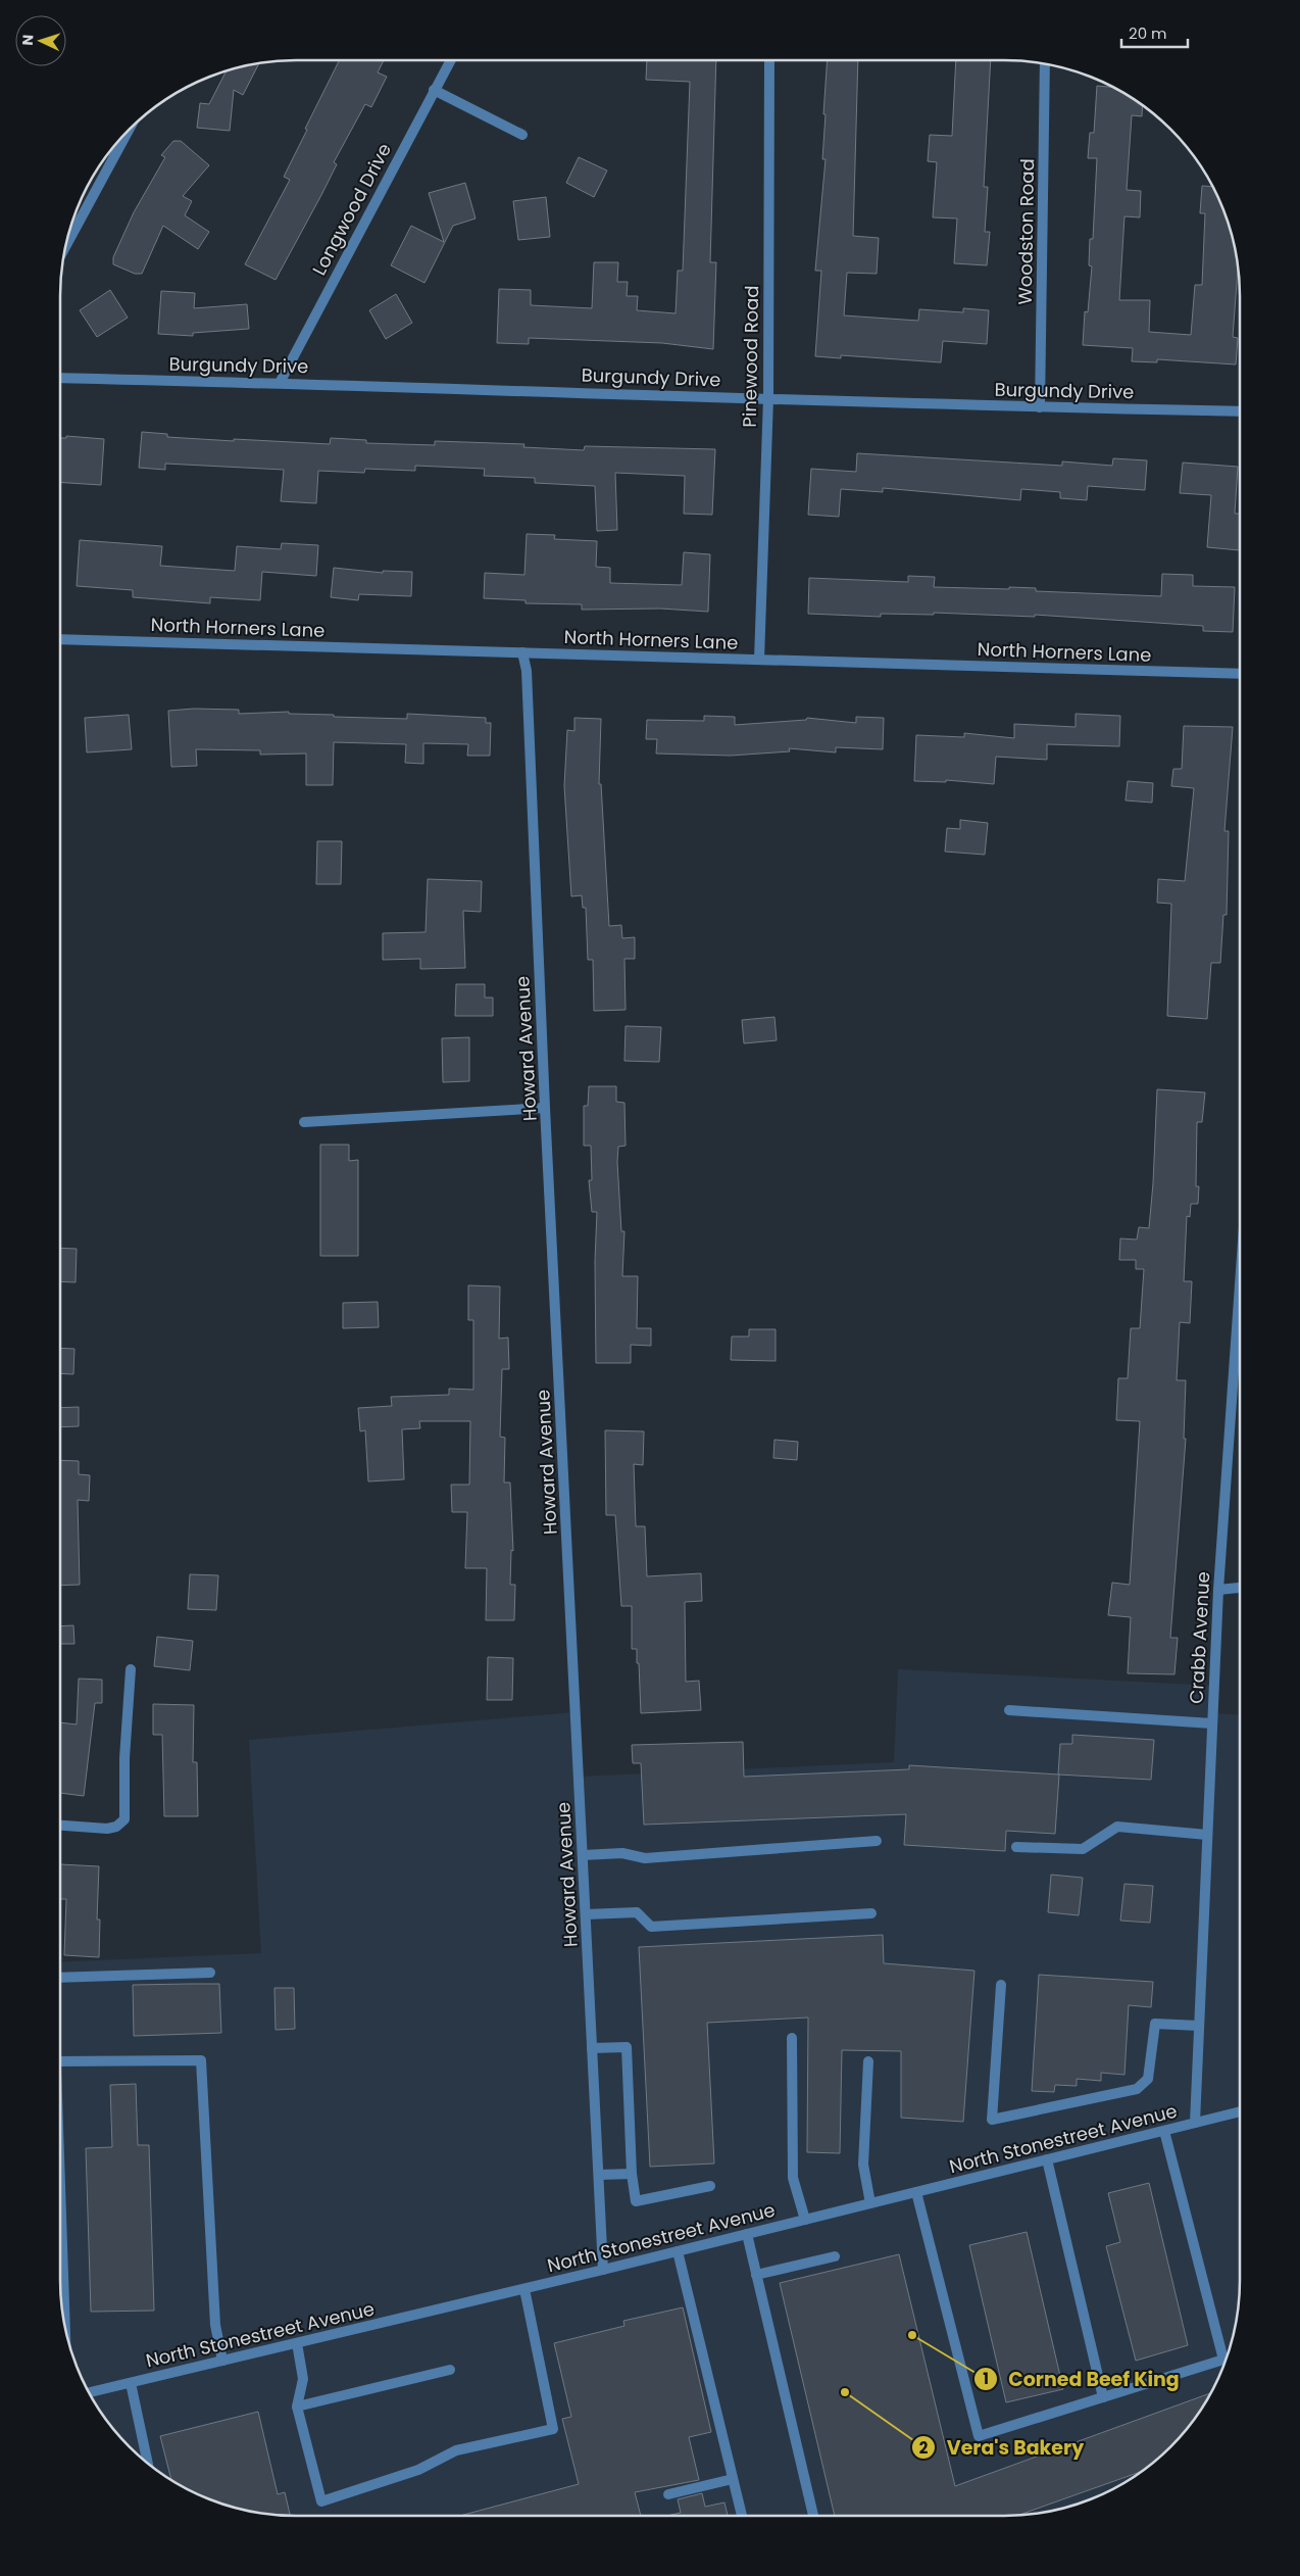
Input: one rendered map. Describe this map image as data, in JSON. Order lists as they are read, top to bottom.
{
  "streets": {
    "street": [
      "Longwood Drive",
      "Woodston Road",
      "Pinewood Road",
      "Burgundy Drive",
      "North Horners Lane",
      "Howard Avenue",
      "Crabb Avenue",
      "North Stonestreet Avenue"
    ]
  },
  "crossings": [
    ["Longwood Drive", "Burgundy Drive"],
    ["Woodston Road", "Burgundy Drive"],
    ["Pinewood Road", "Burgundy Drive"],
    ["Pinewood Road", "North Horners Lane"],
    ["North Horners Lane", "Howard Avenue"],
    ["Howard Avenue", "North Stonestreet Avenue"],
    ["Crabb Avenue", "North Stonestreet Avenue"]
  ],
  "places": ["Corned Beef King", "Vera's Bakery"],
  "scale_bar": "20 m",
  "north": "left"
}
